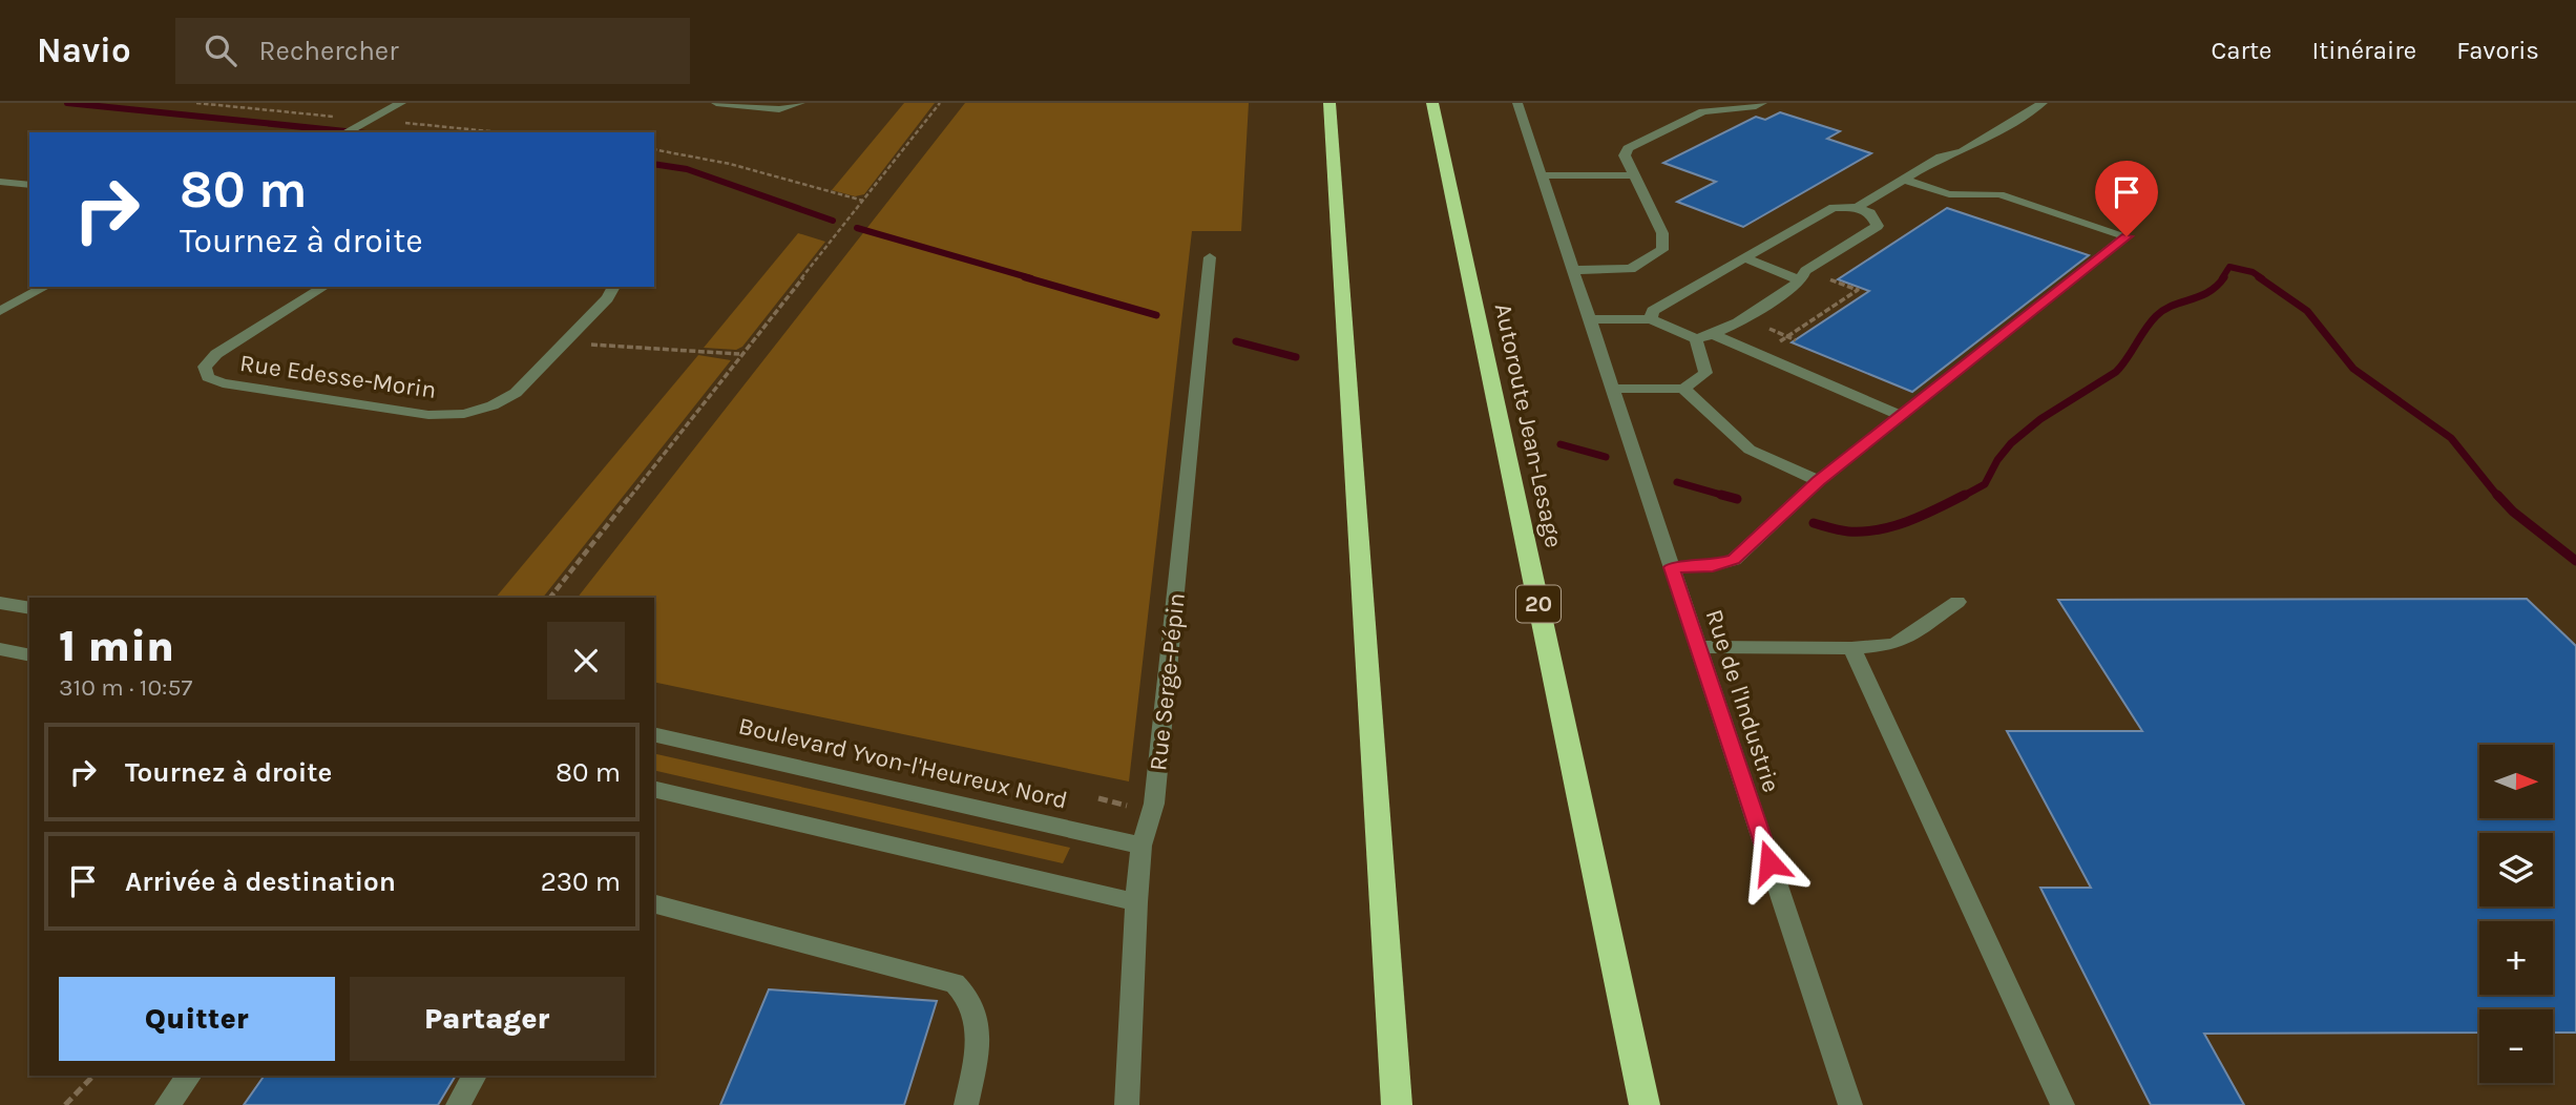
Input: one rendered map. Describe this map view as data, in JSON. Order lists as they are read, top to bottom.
{
  "streets": {
    "highway": ["Autoroute Jean-Lesage", "20"],
    "street": [
      "Rue Edesse-Morin",
      "Rue Serge-Pépin",
      "Rue de l'Industrie",
      "Boulevard Yvon-l'Heureux Nord"
    ]
  },
  "crossings": [
    ["Rue Serge-Pépin", "Boulevard Yvon-l'Heureux Nord"]
  ],
  "north": "right",
  "page": {
    "header": "Navio",
    "search": "Rechercher",
    "nav": ["Carte", "Itinéraire", "Favoris"],
    "turn": ["80 m", "Tournez à droite"],
    "heading": ["1 min", "310 m · 10:57"],
    "list": [
      {
        "name": "Tournez à droite",
        "value": "80 m"
      },
      {
        "name": "Arrivée à destination",
        "value": "230 m"
      }
    ],
    "map_buttons": ["+", "−"],
    "buttons": ["Quitter", "Partager"]
  }
}
